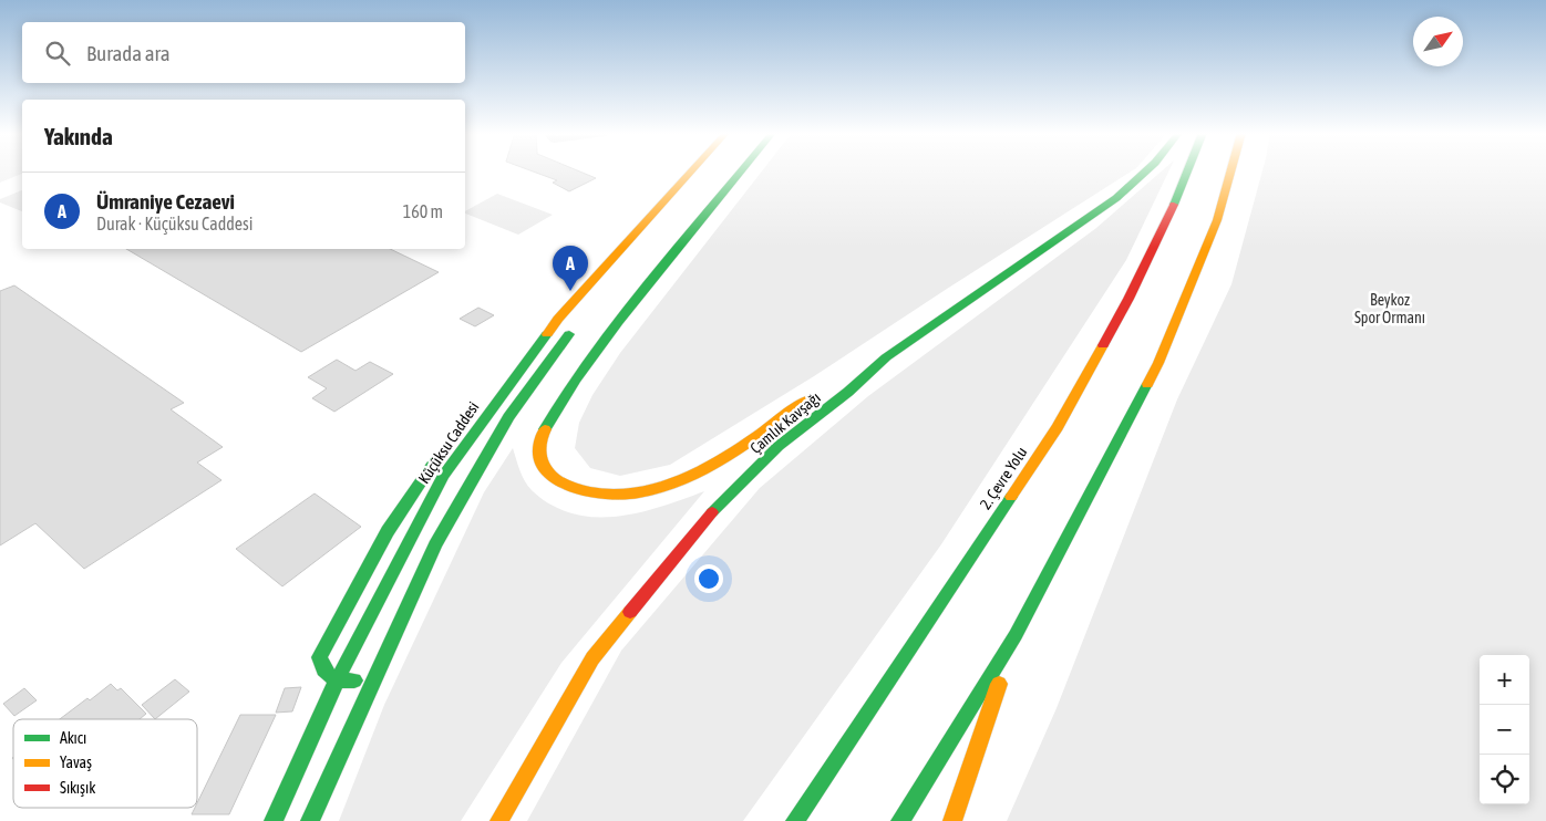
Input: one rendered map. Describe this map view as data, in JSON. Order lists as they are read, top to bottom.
{
  "streets": {
    "main road": ["Çamlık Kavşağı", "Küçüksu Caddesi", "2. Çevre Yolu"]
  },
  "parks": ["Beykoz Spor Ormanı"],
  "legend": ["Akıcı", "Yavaş", "Sıkışık"],
  "north": "top right",
  "page": {
    "search": "Burada ara",
    "heading": "Yakında",
    "list": [
      {
        "mark": "A",
        "name": "Ümraniye Cezaevi",
        "note": "Durak · Küçüksu Caddesi",
        "value": "160 m"
      }
    ],
    "pins": "A",
    "map_buttons": ["+", "−"]
  }
}
